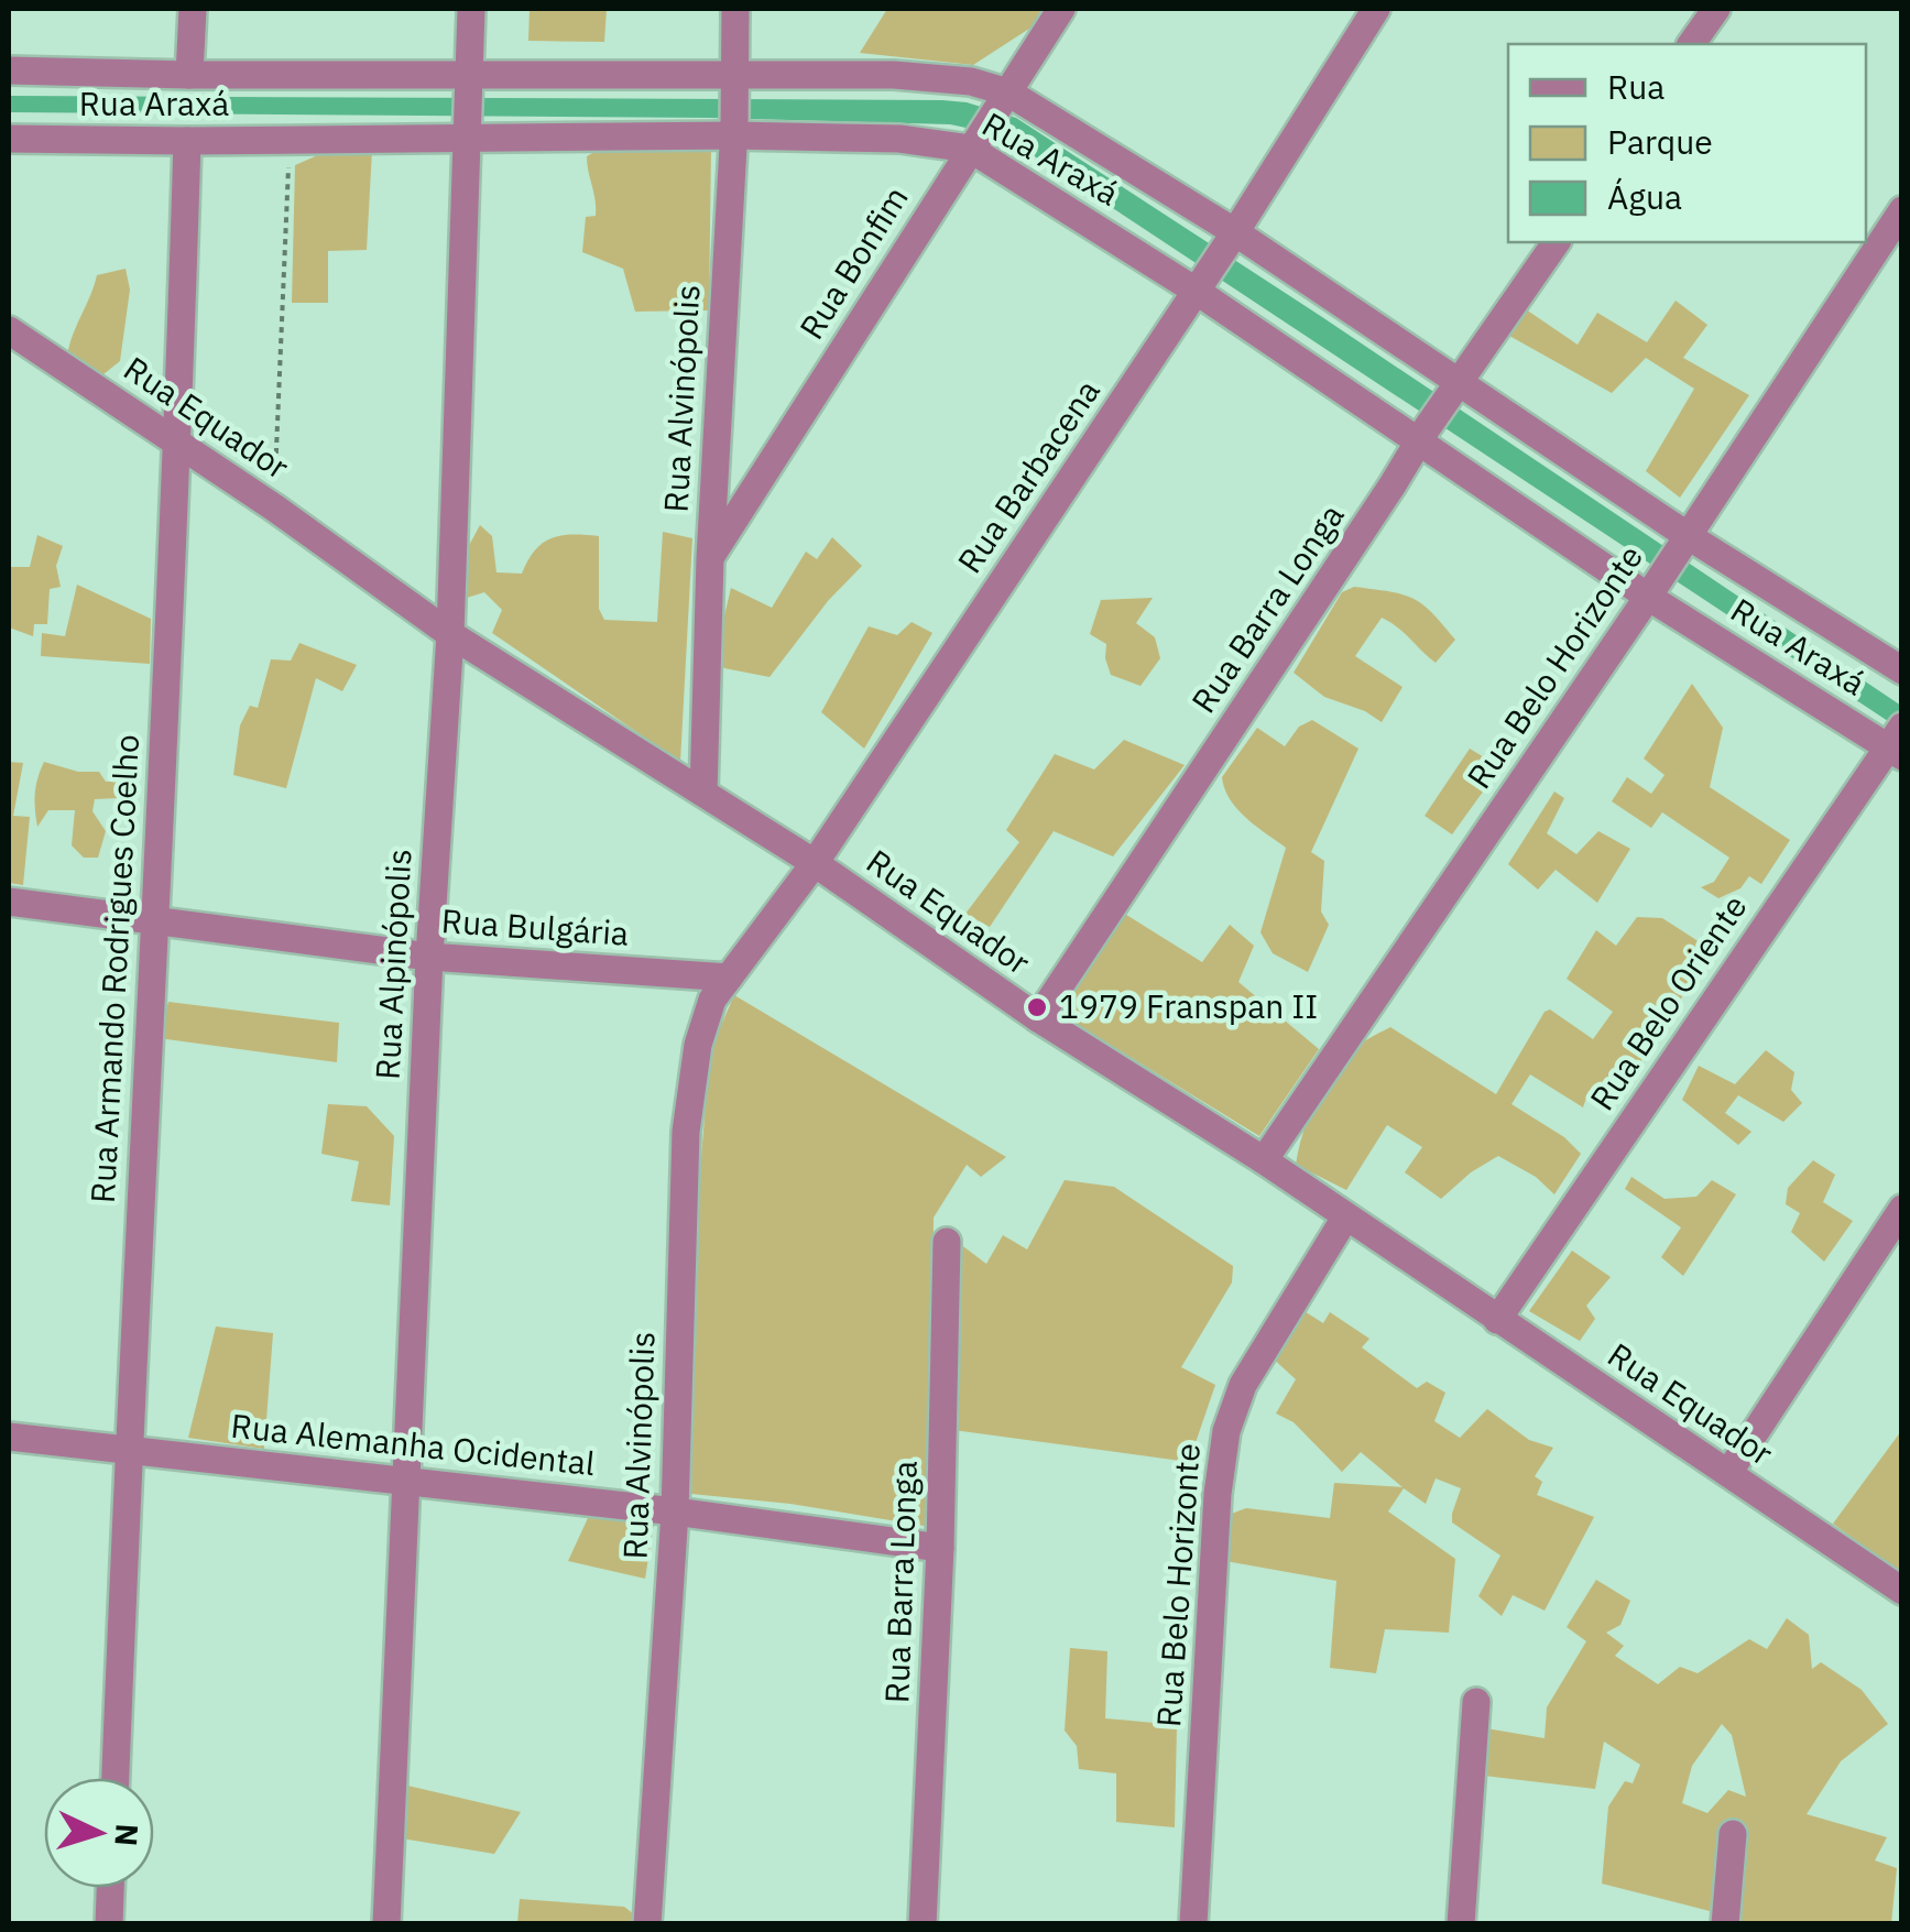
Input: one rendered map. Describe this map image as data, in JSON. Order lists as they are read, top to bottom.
{
  "streets": {
    "street": [
      "Rua Araxá",
      "Rua Bonfim",
      "Rua Alvinópolis",
      "Rua Equador",
      "Rua Barbacena",
      "Rua Barra Longa",
      "Rua Belo Horizonte",
      "Rua Bulgária",
      "Rua Alpinópolis",
      "Rua Armando Rodrigues Coelho",
      "Rua Belo Oriente",
      "Rua Alemanha Ocidental"
    ]
  },
  "crossings": [
    ["Rua Araxá", "Rua Bonfim"],
    ["Rua Araxá", "Rua Alvinópolis"],
    ["Rua Araxá", "Rua Barbacena"],
    ["Rua Araxá", "Rua Barra Longa"],
    ["Rua Araxá", "Rua Belo Horizonte"],
    ["Rua Araxá", "Rua Alpinópolis"],
    ["Rua Araxá", "Rua Armando Rodrigues Coelho"],
    ["Rua Araxá", "Rua Belo Oriente"],
    ["Rua Bonfim", "Rua Alvinópolis"],
    ["Rua Alvinópolis", "Rua Equador"],
    ["Rua Alvinópolis", "Rua Barbacena"],
    ["Rua Alvinópolis", "Rua Bulgária"],
    ["Rua Alvinópolis", "Rua Alemanha Ocidental"],
    ["Rua Equador", "Rua Barbacena"],
    ["Rua Equador", "Rua Barra Longa"],
    ["Rua Equador", "Rua Belo Horizonte"],
    ["Rua Equador", "Rua Alpinópolis"],
    ["Rua Equador", "Rua Armando Rodrigues Coelho"],
    ["Rua Equador", "Rua Belo Oriente"],
    ["Rua Barbacena", "Rua Bulgária"],
    ["Rua Barra Longa", "Rua Alemanha Ocidental"],
    ["Rua Bulgária", "Rua Alpinópolis"],
    ["Rua Bulgária", "Rua Armando Rodrigues Coelho"],
    ["Rua Alpinópolis", "Rua Alemanha Ocidental"],
    ["Rua Armando Rodrigues Coelho", "Rua Alemanha Ocidental"]
  ],
  "places": ["1979 Franspan II"],
  "legend": ["Rua", "Parque", "Água"],
  "north": "right"
}
